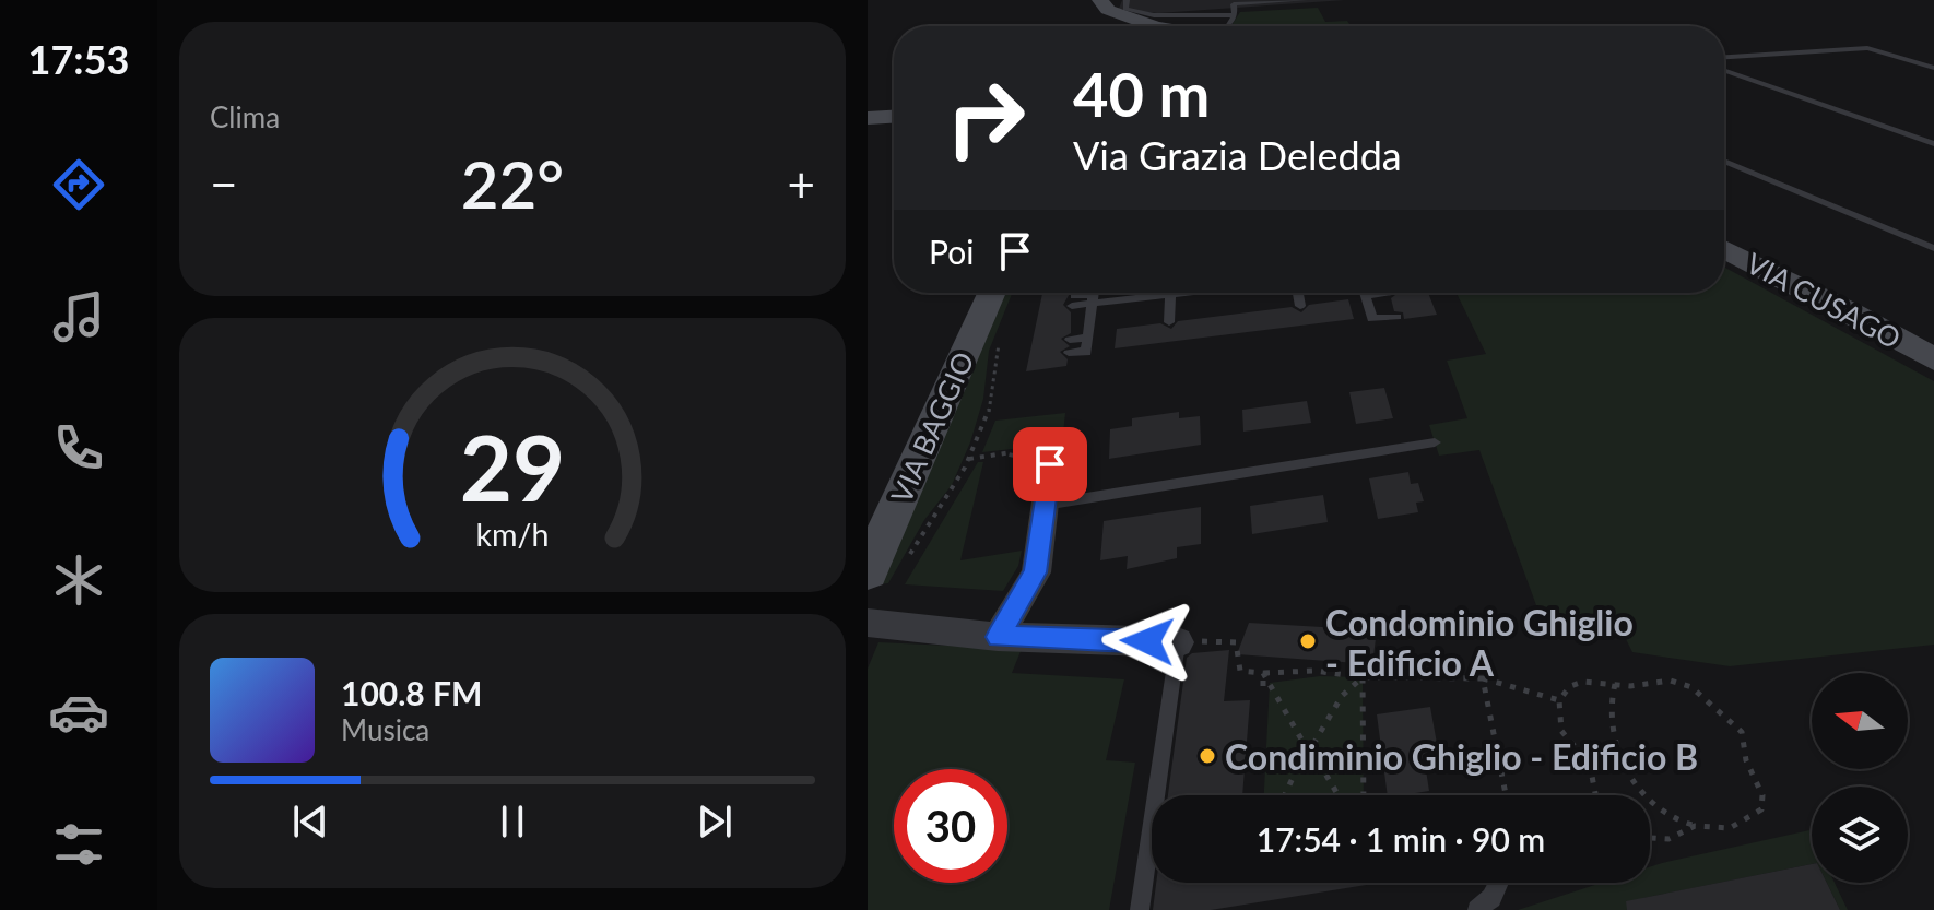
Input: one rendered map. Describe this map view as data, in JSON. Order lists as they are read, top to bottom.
{
  "streets": {
    "main road": ["VIA CUSAGO", "VIA BAGGIO"]
  },
  "places": ["Condominio Ghiglio - Edificio A", "Condiminio Ghiglio - Edificio B"],
  "north": "left",
  "page": {
    "tabs": "17:53",
    "tile": "Clima",
    "turn": ["40 m", "Via Grazia Deledda"],
    "heat": ["−", "22°", "+"],
    "then": "Poi",
    "song": ["100.8 FM", "Musica"],
    "limit": "30",
    "trip": "17:54 · 1 min · 90 m",
    "gauge": ["29", "km/h"]
  }
}
